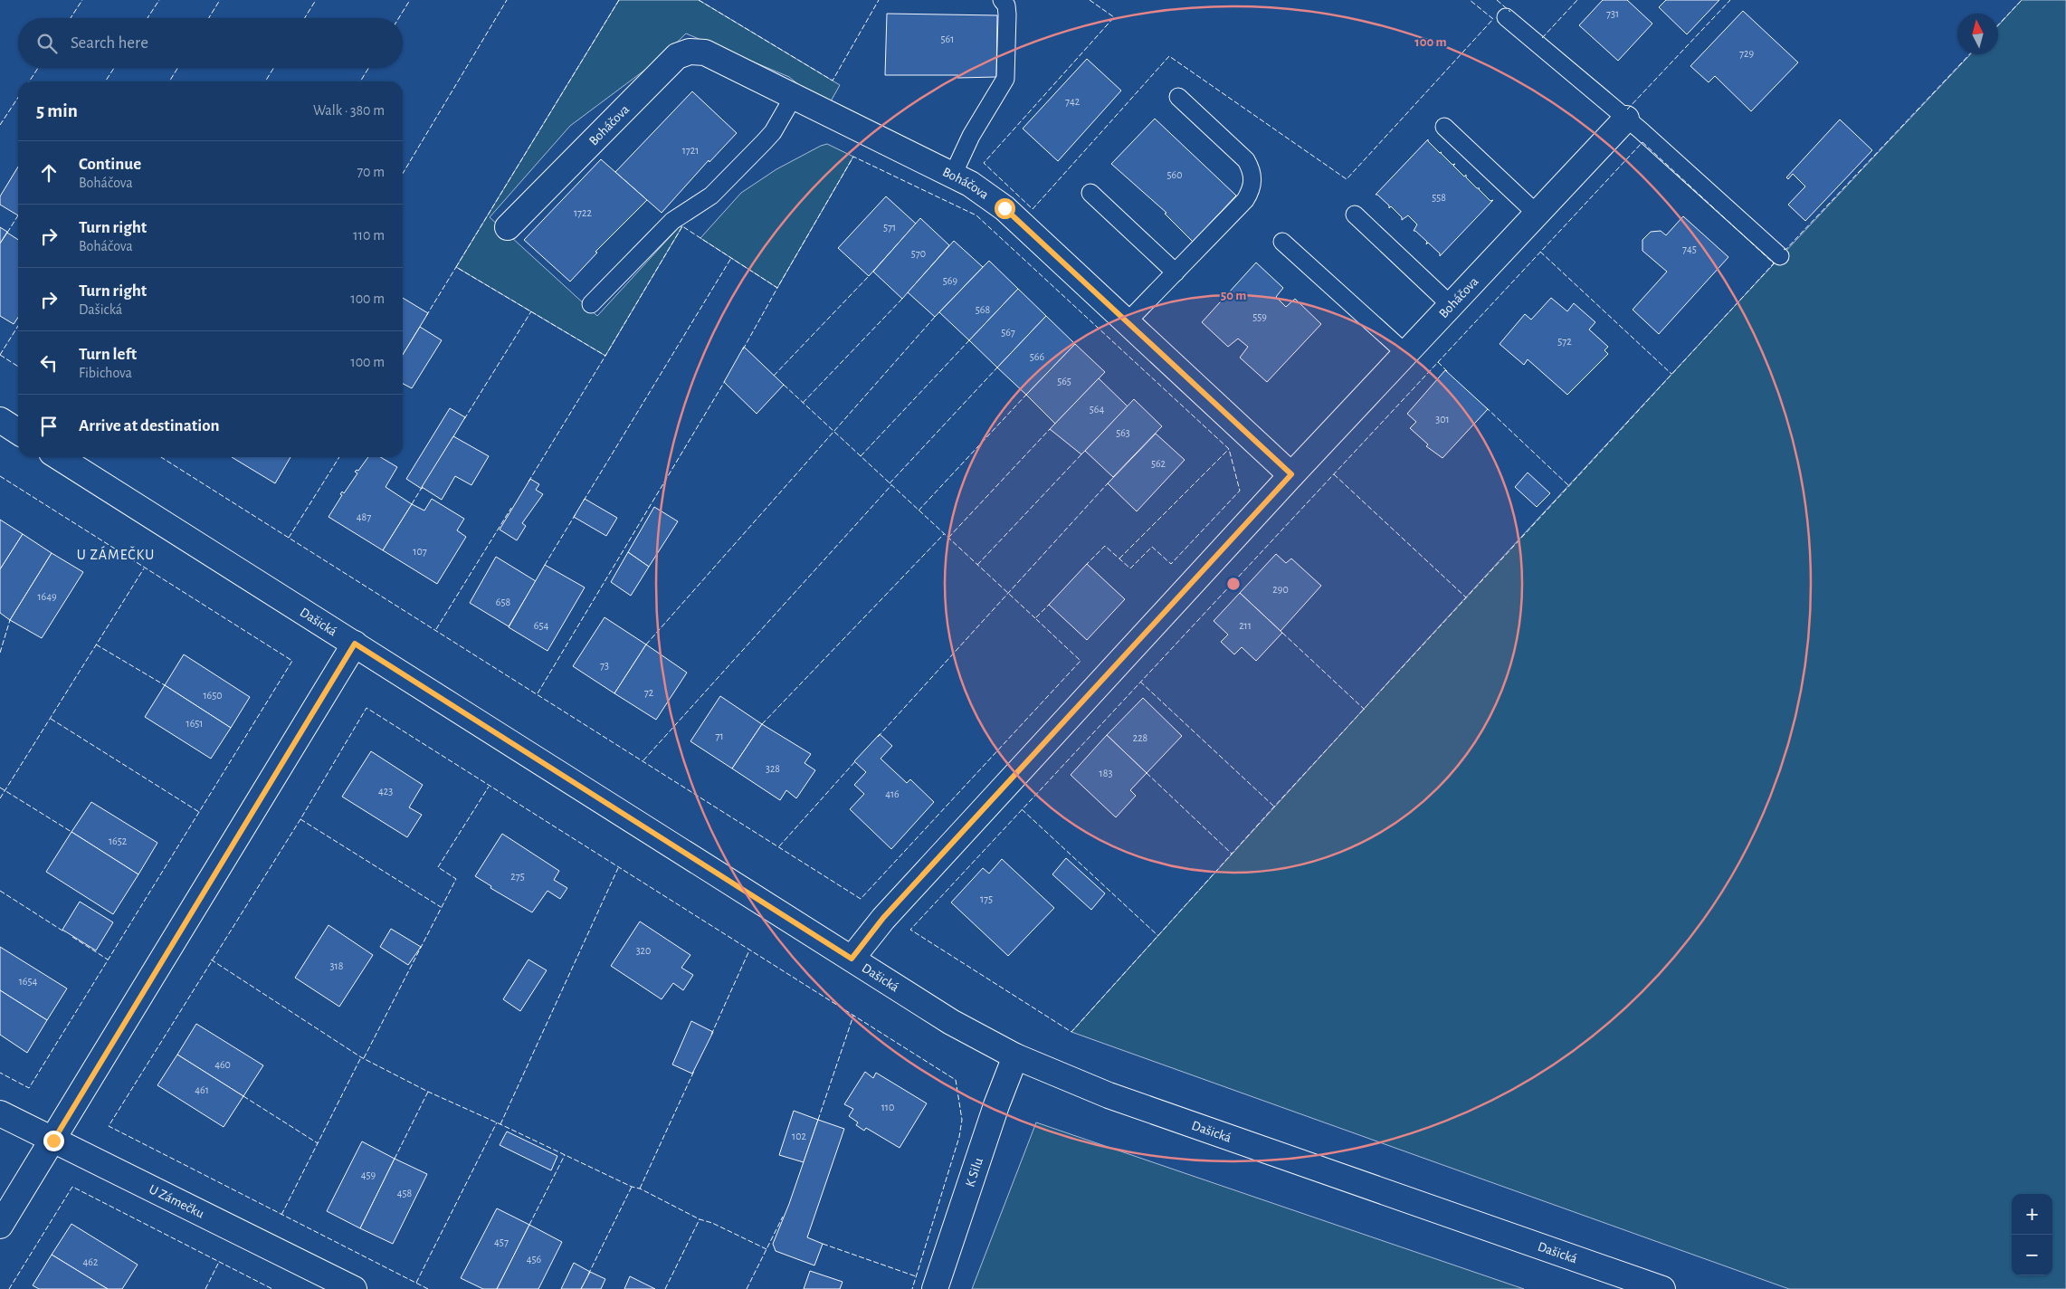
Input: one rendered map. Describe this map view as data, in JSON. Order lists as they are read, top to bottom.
{
  "streets": {
    "street": [
      "Boháčova",
      "Dašická",
      "K Silu",
      "U Zámečku"
    ]
  },
  "crossings": [
    ["Boháčova", "Dašická"],
    ["Dašická", "K Silu"]
  ],
  "districts": ["U ZÁMEČKU"],
  "house_numbers": [
    "731",
    "561",
    "729",
    "742",
    "1721",
    "560",
    "558",
    "1722",
    "571",
    "745",
    "570",
    "569",
    "568",
    "559",
    "567",
    "572",
    "566",
    "565",
    "564",
    "301",
    "563",
    "562",
    "487",
    "107",
    "290",
    "1649",
    "658",
    "654",
    "211",
    "73",
    "72",
    "1650",
    "1651",
    "71",
    "228",
    "328",
    "183",
    "423",
    "416",
    "1652",
    "275",
    "175",
    "320",
    "318",
    "1654",
    "460",
    "461",
    "110",
    "102",
    "459",
    "458",
    "457",
    "456",
    "462"
  ],
  "north": "top",
  "page": {
    "search": "Search here",
    "heading": ["5 min", "Walk · 380 m"],
    "list": [
      ["Continue", "Boháčova", "70 m"],
      ["Turn right", "Boháčova", "110 m"],
      ["Turn right", "Dašická", "100 m"],
      ["Turn left", "Fibichova", "100 m"],
      "Arrive at destination"
    ],
    "map_buttons": ["+", "−"]
  },
  "rings": ["100 m", "50 m"]
}
